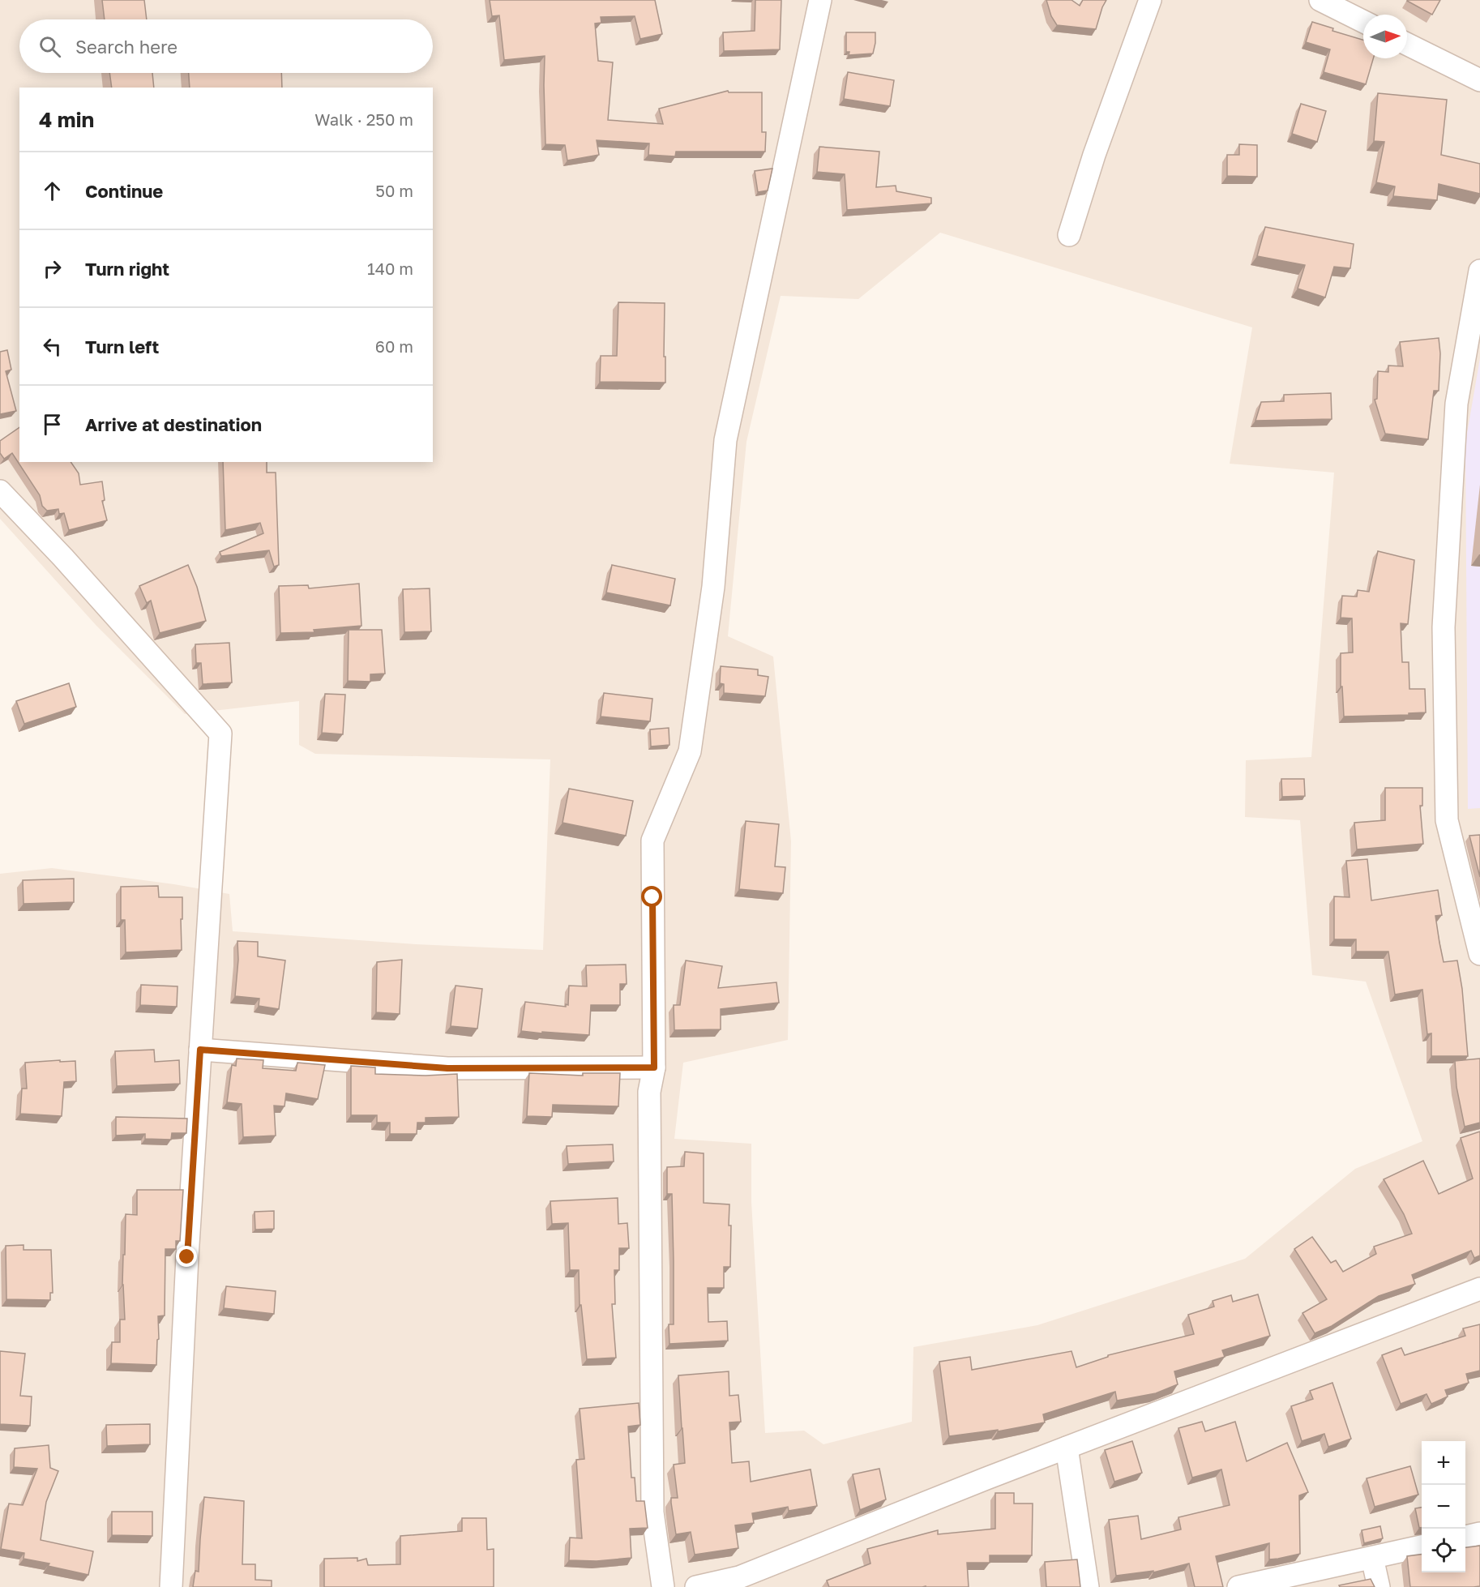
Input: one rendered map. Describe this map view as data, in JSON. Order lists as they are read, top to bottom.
{
  "north": "right",
  "page": {
    "search": "Search here",
    "heading": ["4 min", "Walk · 250 m"],
    "list": [
      ["Continue", "50 m"],
      ["Turn right", "140 m"],
      ["Turn left", "60 m"],
      "Arrive at destination"
    ],
    "map_buttons": ["+", "−"]
  }
}
